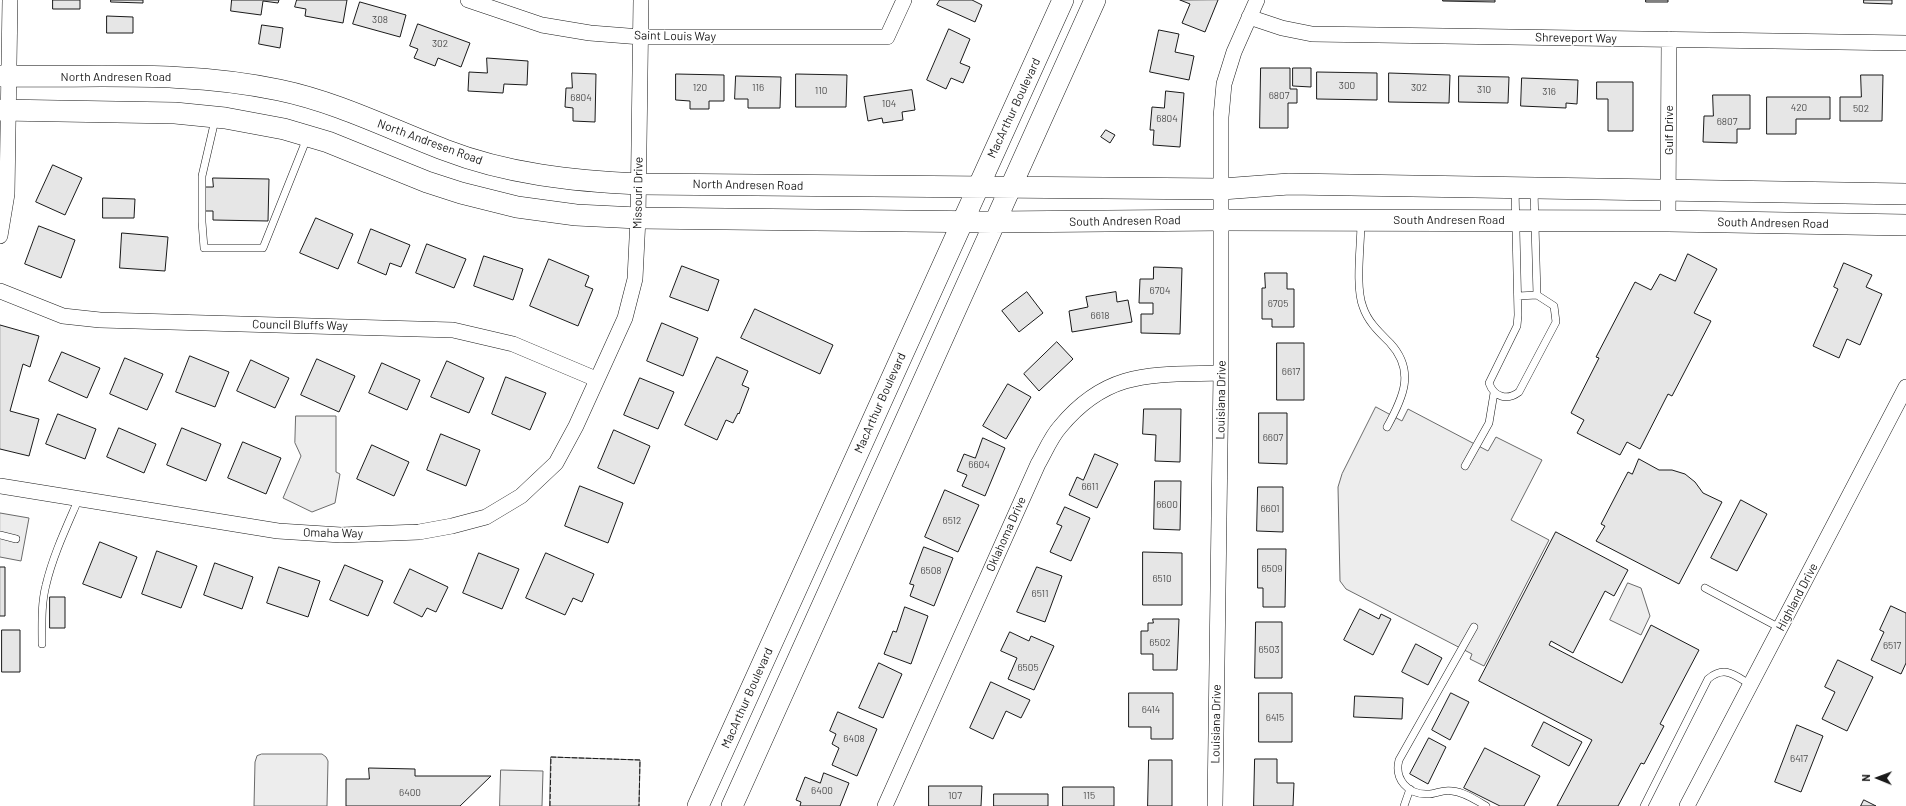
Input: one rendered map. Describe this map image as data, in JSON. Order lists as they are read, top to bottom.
{
  "streets": {
    "street": [
      "Saint Louis Way",
      "Shreveport Way",
      "North Andresen Road",
      "MacArthur Boulevard",
      "Gulf Drive",
      "Missouri Drive",
      "South Andresen Road",
      "Council Bluffs Way",
      "Louisiana Drive",
      "Omaha Way",
      "Oklahoma Drive",
      "Highland Drive"
    ]
  },
  "crossings": [
    ["Saint Louis Way", "Missouri Drive"],
    ["Shreveport Way", "Gulf Drive"],
    ["Shreveport Way", "Louisiana Drive"],
    ["North Andresen Road", "MacArthur Boulevard"],
    ["North Andresen Road", "Missouri Drive"],
    ["Gulf Drive", "South Andresen Road"],
    ["Missouri Drive", "Council Bluffs Way"],
    ["Missouri Drive", "Omaha Way"],
    ["South Andresen Road", "Louisiana Drive"],
    ["Council Bluffs Way", "Omaha Way"],
    ["Louisiana Drive", "Oklahoma Drive"]
  ],
  "house_numbers": [
    "308",
    "302",
    "300",
    "120",
    "116",
    "302",
    "310",
    "110",
    "316",
    "6807",
    "6804",
    "104",
    "420",
    "502",
    "6804",
    "6807",
    "6704",
    "6705",
    "6618",
    "6617",
    "6607",
    "6604",
    "6611",
    "6600",
    "6601",
    "6512",
    "6509",
    "6508",
    "6510",
    "6511",
    "6502",
    "6517",
    "6503",
    "6505",
    "6414",
    "6415",
    "6408",
    "6417",
    "6400",
    "6400",
    "107",
    "115"
  ],
  "north": "left"
}
